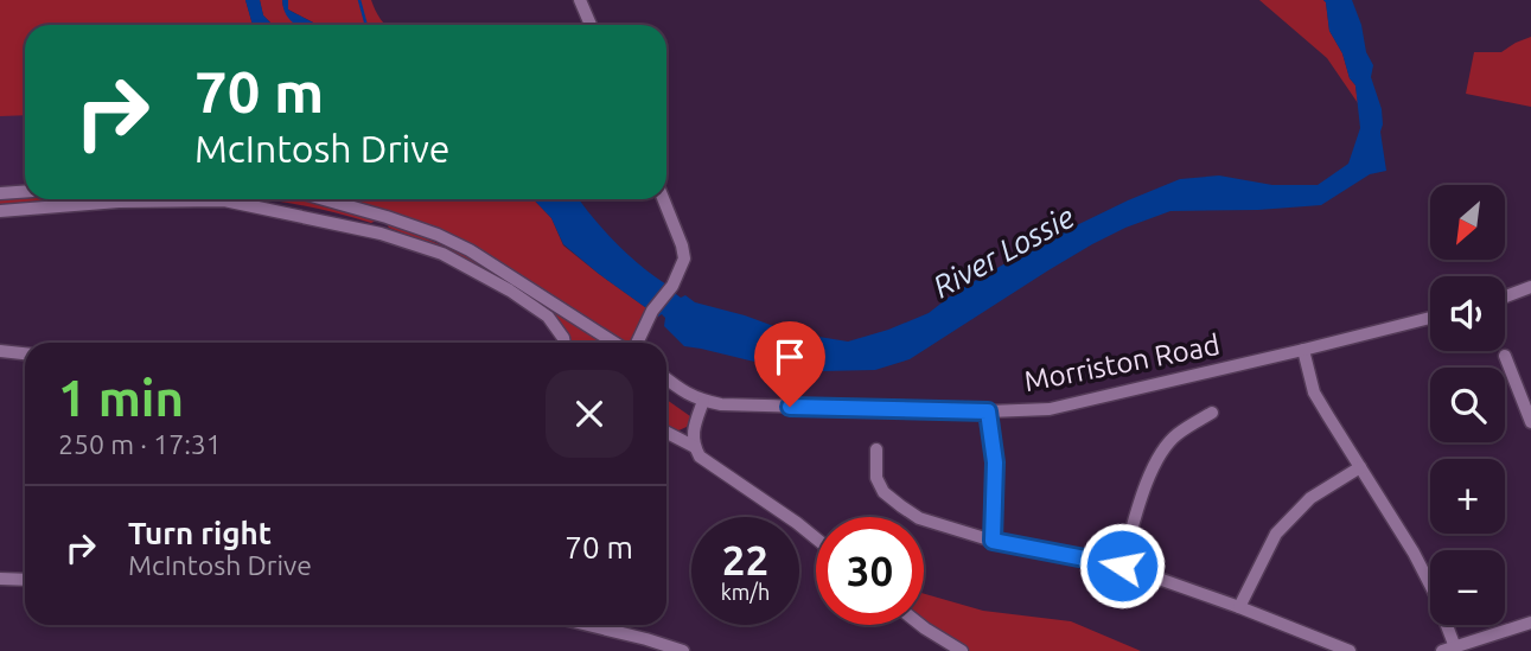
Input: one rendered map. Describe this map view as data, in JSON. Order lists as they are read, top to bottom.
{
  "streets": {
    "street": ["Morriston Road"]
  },
  "water": ["River Lossie"],
  "north": "bottom left",
  "page": {
    "turn": ["70 m", "McIntosh Drive"],
    "map_buttons": ["+", "−"],
    "heading": ["1 min", "250 m · 17:31"],
    "list": [
      {
        "name": "Turn right",
        "note": "McIntosh Drive",
        "value": "70 m"
      }
    ],
    "speed": "22 km/h",
    "limit": "30"
  }
}
